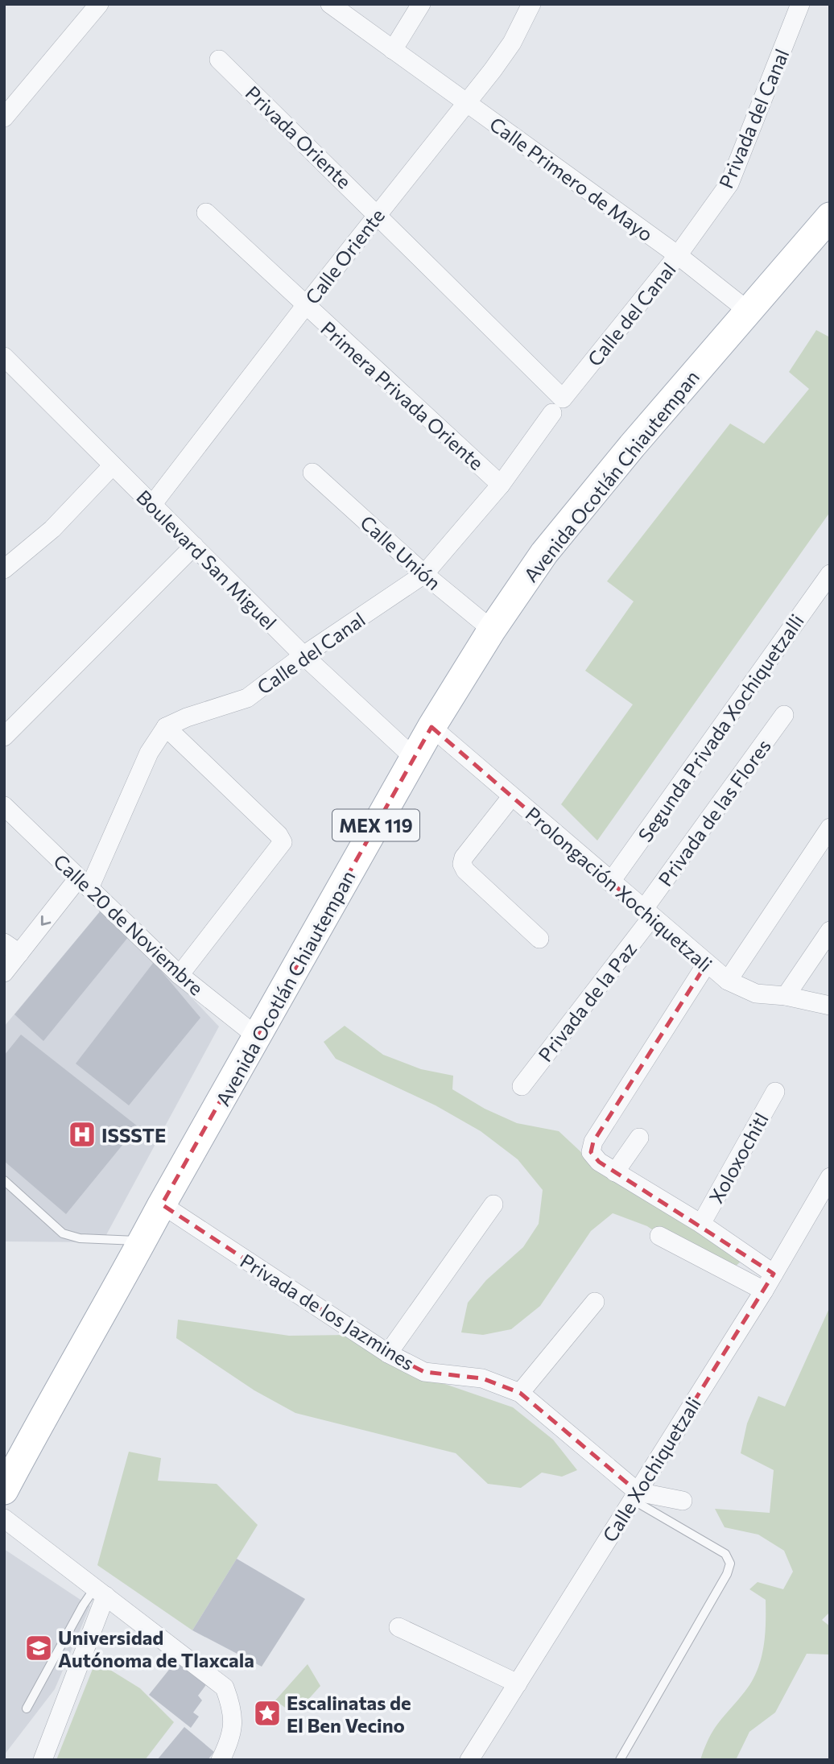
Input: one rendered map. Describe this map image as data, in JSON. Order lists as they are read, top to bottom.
{
  "streets": {
    "main road": ["Avenida Ocotlán Chiautempan", "MEX 119"],
    "street": [
      "Privada del Canal",
      "Privada Oriente",
      "Calle Primero de Mayo",
      "Calle Oriente",
      "Calle del Canal",
      "Primera Privada Oriente",
      "Calle Unión",
      "Boulevard San Miguel",
      "Segunda Privada Xochiquetzalli",
      "Privada de las Flores",
      "Prolongación Xochiquetzali",
      "Calle 20 de Noviembre",
      "Privada de la Paz",
      "Xoloxochitl",
      "Privada de los Jazmines",
      "Calle Xochiquetzali"
    ]
  },
  "crossings": [
    ["Privada del Canal", "Calle Primero de Mayo"],
    ["Privada del Canal", "Calle del Canal"],
    ["Privada Oriente", "Calle Oriente"],
    ["Privada Oriente", "Calle del Canal"],
    ["Calle Primero de Mayo", "Calle Oriente"],
    ["Calle Primero de Mayo", "Calle del Canal"],
    ["Calle Primero de Mayo", "Avenida Ocotlán Chiautempan"],
    ["Calle Oriente", "Primera Privada Oriente"],
    ["Calle Oriente", "Boulevard San Miguel"],
    ["Calle del Canal", "Primera Privada Oriente"],
    ["Calle del Canal", "Calle Unión"],
    ["Calle del Canal", "Boulevard San Miguel"],
    ["Avenida Ocotlán Chiautempan", "Calle Unión"],
    ["Avenida Ocotlán Chiautempan", "Boulevard San Miguel"],
    ["Avenida Ocotlán Chiautempan", "Prolongación Xochiquetzali"],
    ["Avenida Ocotlán Chiautempan", "Calle 20 de Noviembre"],
    ["Avenida Ocotlán Chiautempan", "Privada de los Jazmines"],
    ["Segunda Privada Xochiquetzalli", "Prolongación Xochiquetzali"],
    ["Privada de las Flores", "Prolongación Xochiquetzali"],
    ["Privada de las Flores", "Privada de la Paz"],
    ["Prolongación Xochiquetzali", "Privada de la Paz"],
    ["Privada de los Jazmines", "Calle Xochiquetzali"]
  ],
  "places": {
    "hospital": ["ISSSTE"],
    "school or university": ["Universidad Autónoma de Tlaxcala"],
    "place": ["Escalinatas de El Ben Vecino"]
  }
}
